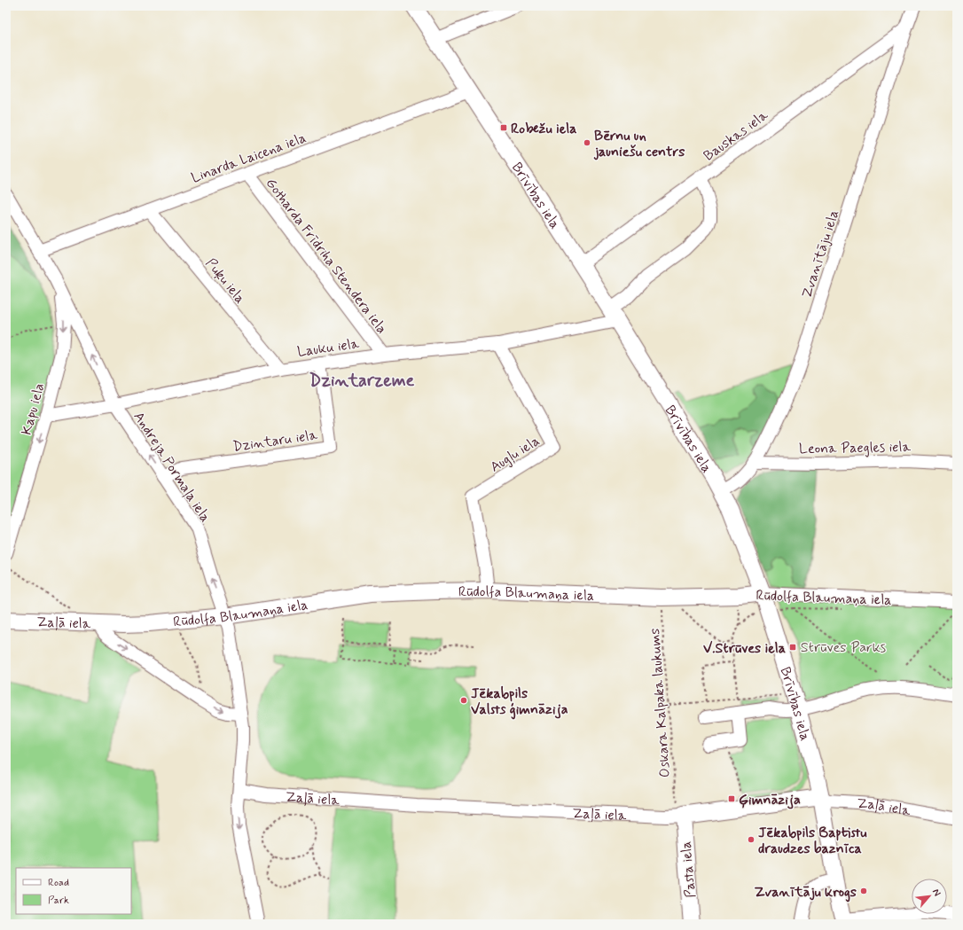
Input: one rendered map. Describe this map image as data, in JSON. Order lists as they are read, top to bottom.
{
  "streets": {
    "main road": [
      "Brīvības iela",
      "Rūdolfa Blaumaņa iela",
      "Zaļā iela",
      "Pasta iela"
    ],
    "street": [
      "Bauskas iela",
      "Linarda Laicena iela",
      "Zvanītāju iela",
      "Gotharda Frīdriha Stendera iela",
      "Puķu iela",
      "Lauku iela",
      "Kapu iela",
      "Dzintaru iela",
      "Leona Paegles iela",
      "Augļu iela",
      "Andreja Pormaļa iela"
    ],
    "path": ["Oskara Kalpaka laukums"]
  },
  "crossings": [
    ["Bauskas iela", "Brīvības iela"],
    ["Bauskas iela", "Zvanītāju iela"],
    ["Linarda Laicena iela", "Brīvības iela"],
    ["Linarda Laicena iela", "Gotharda Frīdriha Stendera iela"],
    ["Linarda Laicena iela", "Puķu iela"],
    ["Linarda Laicena iela", "Andreja Pormaļa iela"],
    ["Brīvības iela", "Zvanītāju iela"],
    ["Brīvības iela", "Lauku iela"],
    ["Brīvības iela", "Rūdolfa Blaumaņa iela"],
    ["Brīvības iela", "Zaļā iela"],
    ["Zvanītāju iela", "Leona Paegles iela"],
    ["Gotharda Frīdriha Stendera iela", "Lauku iela"],
    ["Puķu iela", "Lauku iela"],
    ["Lauku iela", "Kapu iela"],
    ["Lauku iela", "Dzintaru iela"],
    ["Lauku iela", "Augļu iela"],
    ["Lauku iela", "Andreja Pormaļa iela"],
    ["Kapu iela", "Andreja Pormaļa iela"],
    ["Dzintaru iela", "Andreja Pormaļa iela"],
    ["Augļu iela", "Rūdolfa Blaumaņa iela"],
    ["Andreja Pormaļa iela", "Rūdolfa Blaumaņa iela"],
    ["Andreja Pormaļa iela", "Zaļā iela"],
    ["Rūdolfa Blaumaņa iela", "Zaļā iela"],
    ["Rūdolfa Blaumaņa iela", "Oskara Kalpaka laukums"],
    ["Zaļā iela", "Oskara Kalpaka laukums"],
    ["Zaļā iela", "Pasta iela"],
    ["Oskara Kalpaka laukums", "Pasta iela"]
  ],
  "one_way": ["Kapu iela"],
  "districts": ["Dzintarzeme"],
  "parks": ["Strūves Parks"],
  "places": {
    "transit": ["Robežu iela", "V.Strūves iela", "Ģimnāzija"],
    "other": [
      "Bērnu un jauniešu centrs",
      "Jēkabpils Valsts ģimnāzija",
      "Jēkabpils Baptistu draudzes baznīca",
      "Zvanītāju krogs"
    ]
  },
  "legend": ["Road", "Park"],
  "north": "top right"
}
